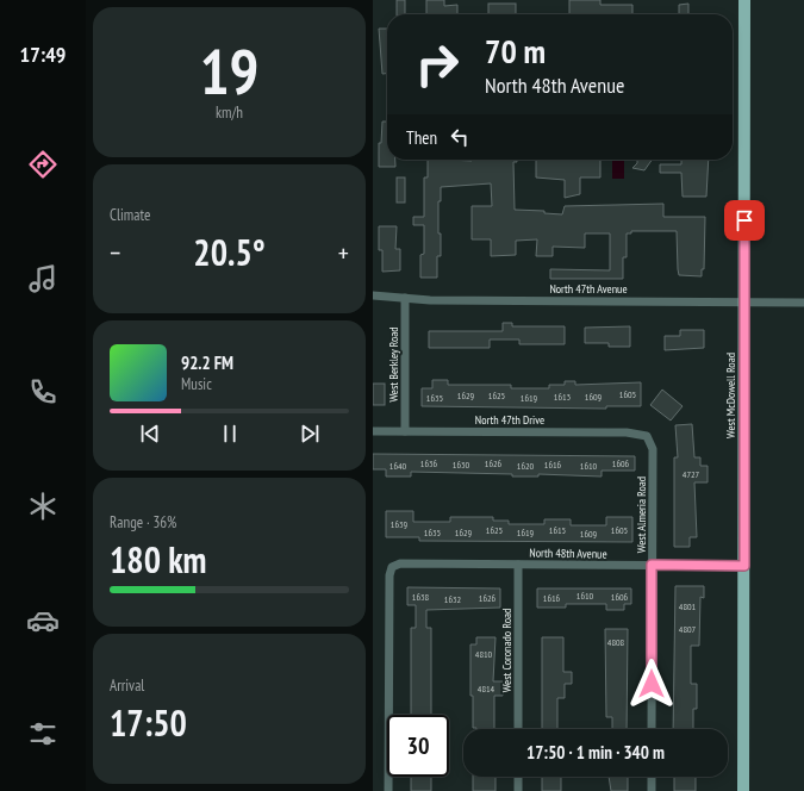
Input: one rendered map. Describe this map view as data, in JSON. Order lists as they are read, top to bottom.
{
  "streets": {
    "main road": ["West McDowell Road"],
    "street": [
      "North 47th Avenue",
      "West Berkley Road",
      "North 47th Drive",
      "West Almeria Road",
      "North 48th Avenue",
      "West Coronado Road"
    ]
  },
  "crossings": [
    ["North 47th Avenue", "West Berkley Road"],
    ["North 47th Avenue", "West McDowell Road"],
    ["West Berkley Road", "North 47th Drive"],
    ["West McDowell Road", "North 48th Avenue"],
    ["North 47th Drive", "West Almeria Road"],
    ["West Almeria Road", "North 48th Avenue"],
    ["North 48th Avenue", "West Coronado Road"]
  ],
  "house_numbers": [
    "1605",
    "1629",
    "1625",
    "1613",
    "1609",
    "1635",
    "1619",
    "1636",
    "1626",
    "1606",
    "1630",
    "1616",
    "1640",
    "1620",
    "1610",
    "4727",
    "1639",
    "1625",
    "1615",
    "1605",
    "1635",
    "1629",
    "1619",
    "1609",
    "1610",
    "1638",
    "1606",
    "1626",
    "1616",
    "1632",
    "4801",
    "4807",
    "4808",
    "4810",
    "4814"
  ],
  "page": {
    "tabs": "17:49",
    "tile": [
      ["19", "km/h"],
      "Climate",
      ["Range · 36%", "180 km"],
      ["Arrival", "17:50"]
    ],
    "turn": ["70 m", "North 48th Avenue"],
    "then": "Then",
    "heat": ["−", "20.5°", "+"],
    "song": ["92.2 FM", "Music"],
    "limit": "30",
    "trip": "17:50 · 1 min · 340 m"
  }
}
